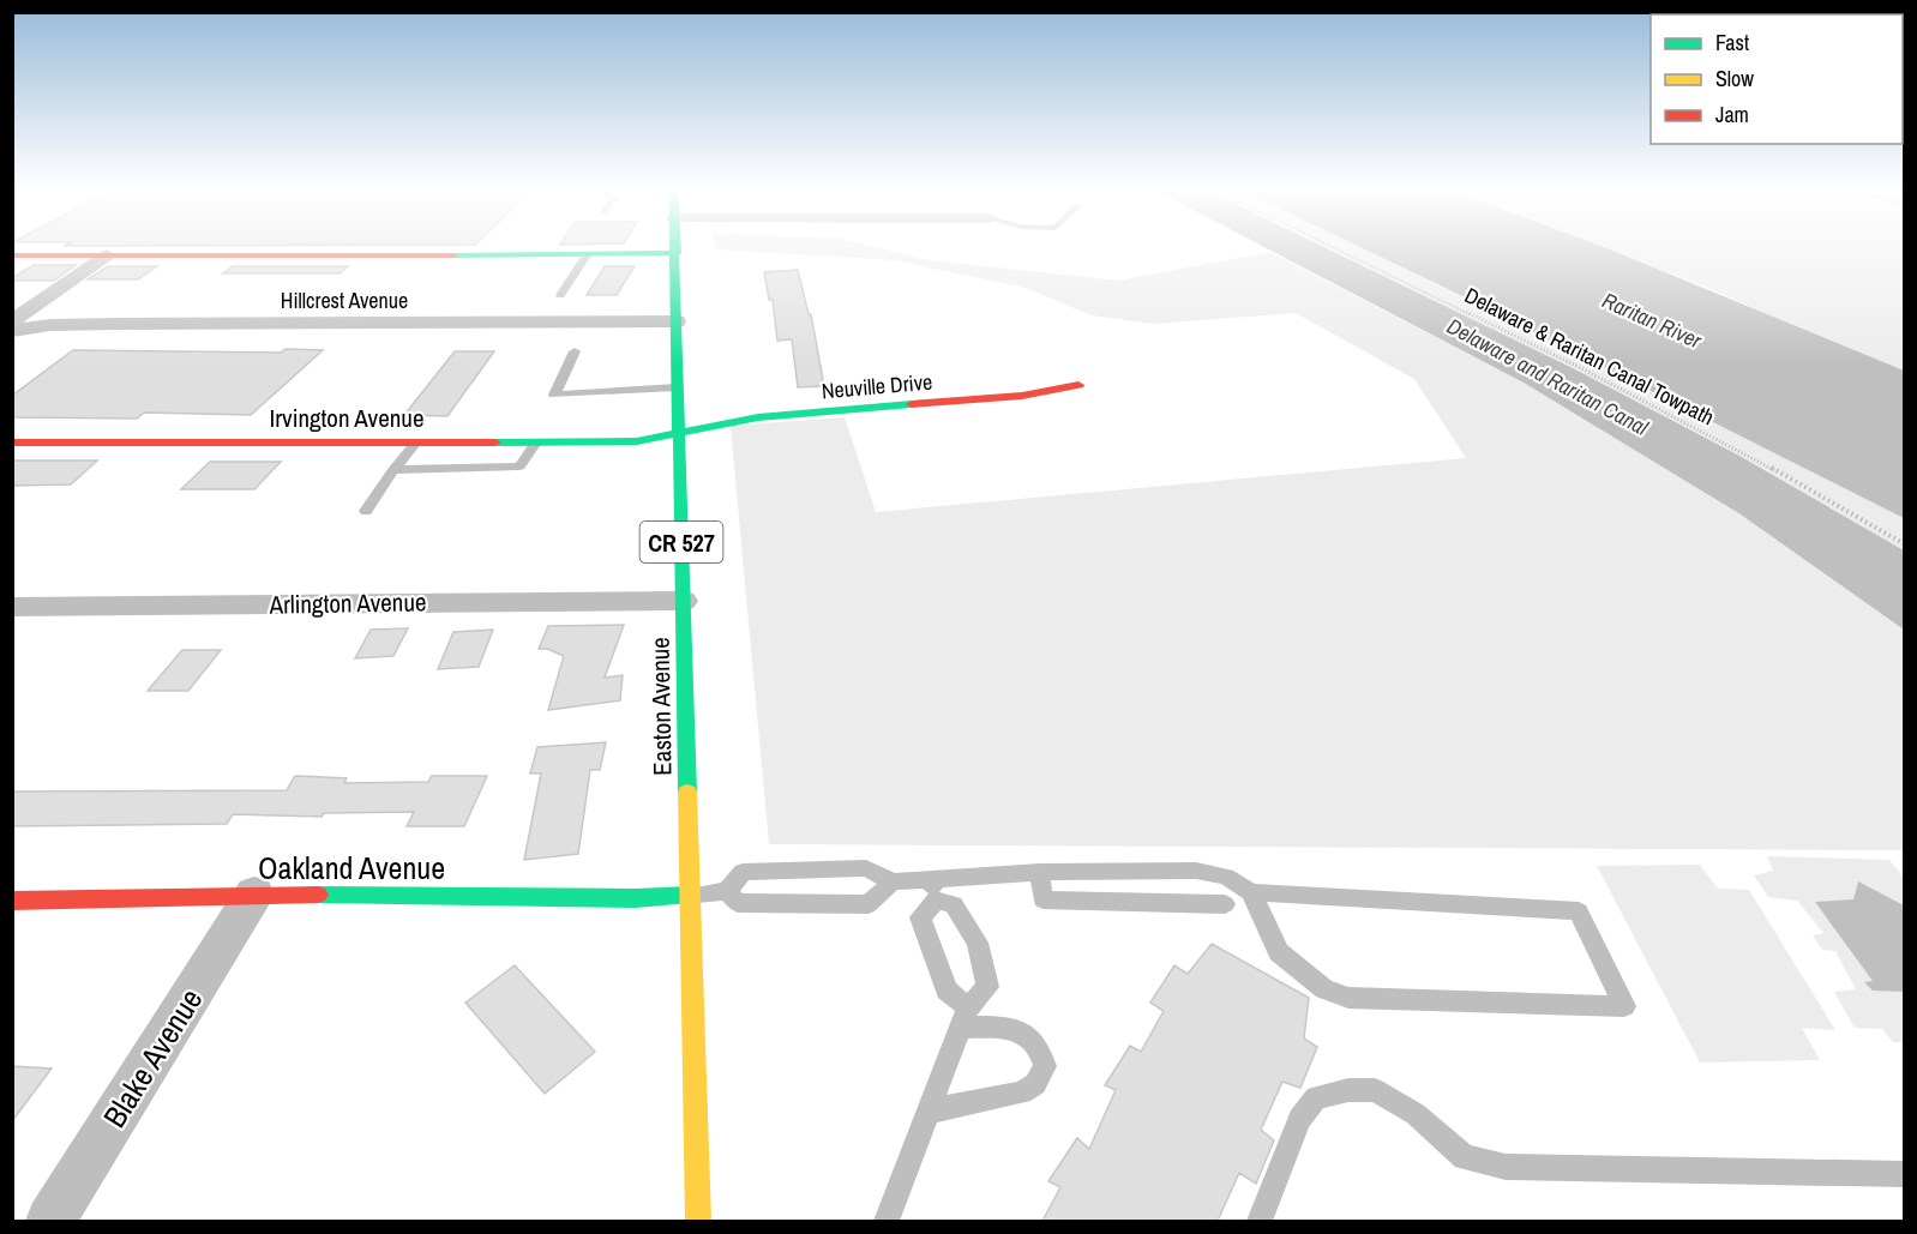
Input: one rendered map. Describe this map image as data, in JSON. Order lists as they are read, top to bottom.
{
  "streets": {
    "street": [
      "Hillcrest Avenue",
      "Neuville Drive",
      "Irvington Avenue",
      "CR 527",
      "Arlington Avenue",
      "Easton Avenue",
      "Oakland Avenue",
      "Blake Avenue"
    ],
    "path": ["Delaware & Raritan Canal Towpath"]
  },
  "crossings": [
    ["Hillcrest Avenue", "Easton Avenue"],
    ["Neuville Drive", "Irvington Avenue"],
    ["Neuville Drive", "Easton Avenue"],
    ["Irvington Avenue", "Easton Avenue"],
    ["Arlington Avenue", "Easton Avenue"],
    ["Easton Avenue", "Oakland Avenue"],
    ["Oakland Avenue", "Blake Avenue"]
  ],
  "water": ["Raritan River", "Delaware and Raritan Canal"],
  "legend": ["Fast", "Slow", "Jam"]
}
